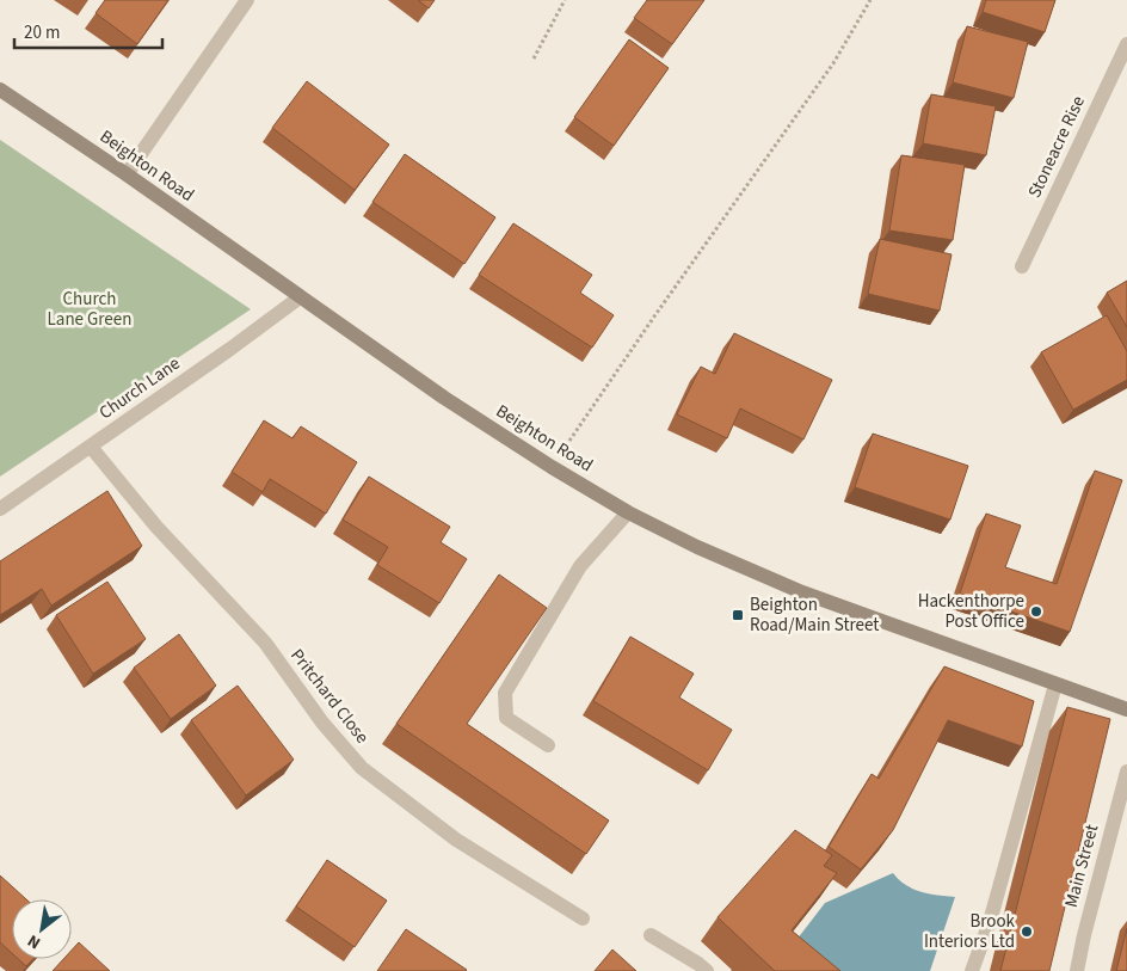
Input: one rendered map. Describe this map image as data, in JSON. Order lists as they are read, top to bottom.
{
  "streets": {
    "street": [
      "Stoneacre Rise",
      "Beighton Road",
      "Church Lane",
      "Pritchard Close",
      "Main Street"
    ]
  },
  "crossings": [
    ["Beighton Road", "Church Lane"],
    ["Church Lane", "Pritchard Close"]
  ],
  "parks": ["Church Lane Green"],
  "places": {
    "other": ["Hackenthorpe Post Office", "Brook Interiors Ltd"],
    "transit": ["Beighton Road/Main Street"]
  },
  "scale_bar": "20 m",
  "north": "bottom left"
}
